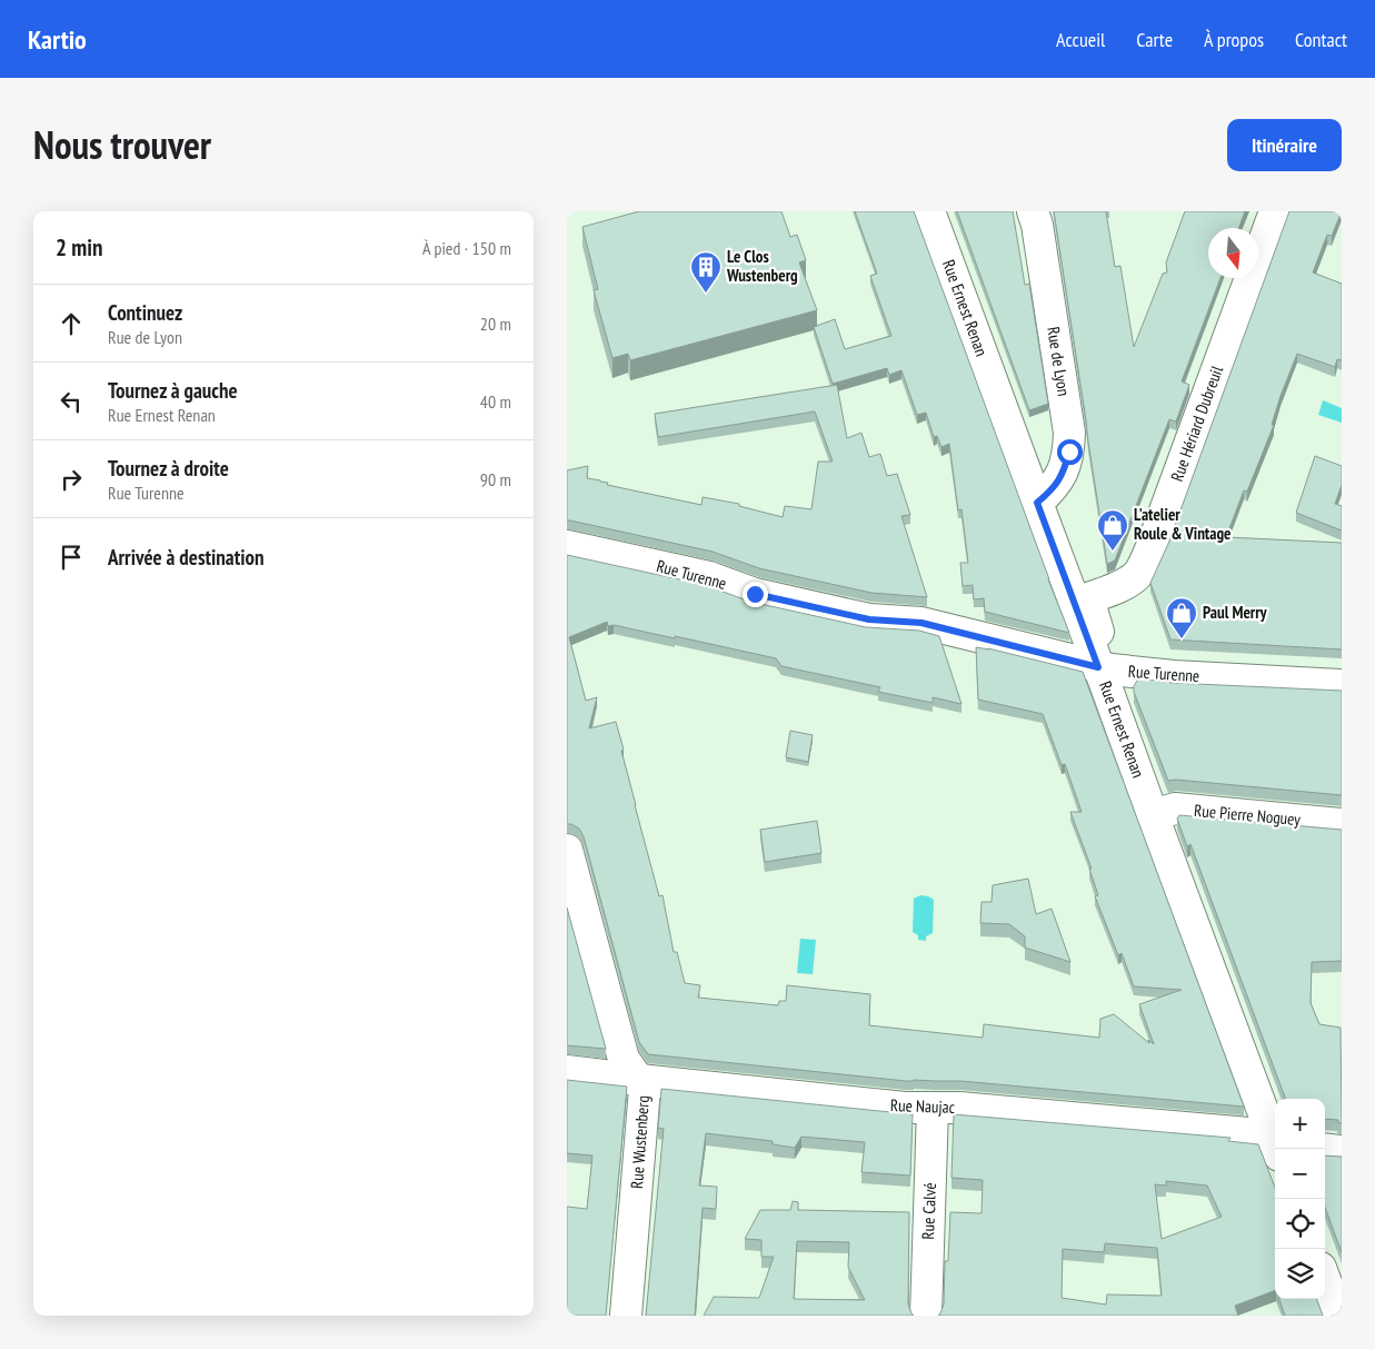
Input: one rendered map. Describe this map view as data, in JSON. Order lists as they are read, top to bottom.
{
  "streets": {
    "street": [
      "Rue Ernest Renan",
      "Rue de Lyon",
      "Rue Hériard Dubreuil",
      "Rue Turenne",
      "Rue Pierre Noguey",
      "Rue Naujac",
      "Rue Wustenberg",
      "Rue Calvé"
    ]
  },
  "crossings": [
    ["Rue Ernest Renan", "Rue de Lyon"],
    ["Rue Ernest Renan", "Rue Hériard Dubreuil"],
    ["Rue Ernest Renan", "Rue Turenne"],
    ["Rue Ernest Renan", "Rue Pierre Noguey"],
    ["Rue Naujac", "Rue Wustenberg"],
    ["Rue Naujac", "Rue Calvé"]
  ],
  "places": {
    "building": ["Le Clos Wustenberg"],
    "shop": ["L'atelier Roule & Vintage", "Paul Merry"]
  },
  "north": "bottom",
  "page": {
    "header": "Kartio",
    "nav": [
      "Accueil",
      "Carte",
      "À propos",
      "Contact"
    ],
    "title": "Nous trouver",
    "buttons": "Itinéraire",
    "heading": ["2 min", "À pied · 150 m"],
    "list": [
      ["Continuez", "Rue de Lyon", "20 m"],
      ["Tournez à gauche", "Rue Ernest Renan", "40 m"],
      ["Tournez à droite", "Rue Turenne", "90 m"],
      "Arrivée à destination"
    ],
    "map_buttons": ["+", "−"]
  }
}
